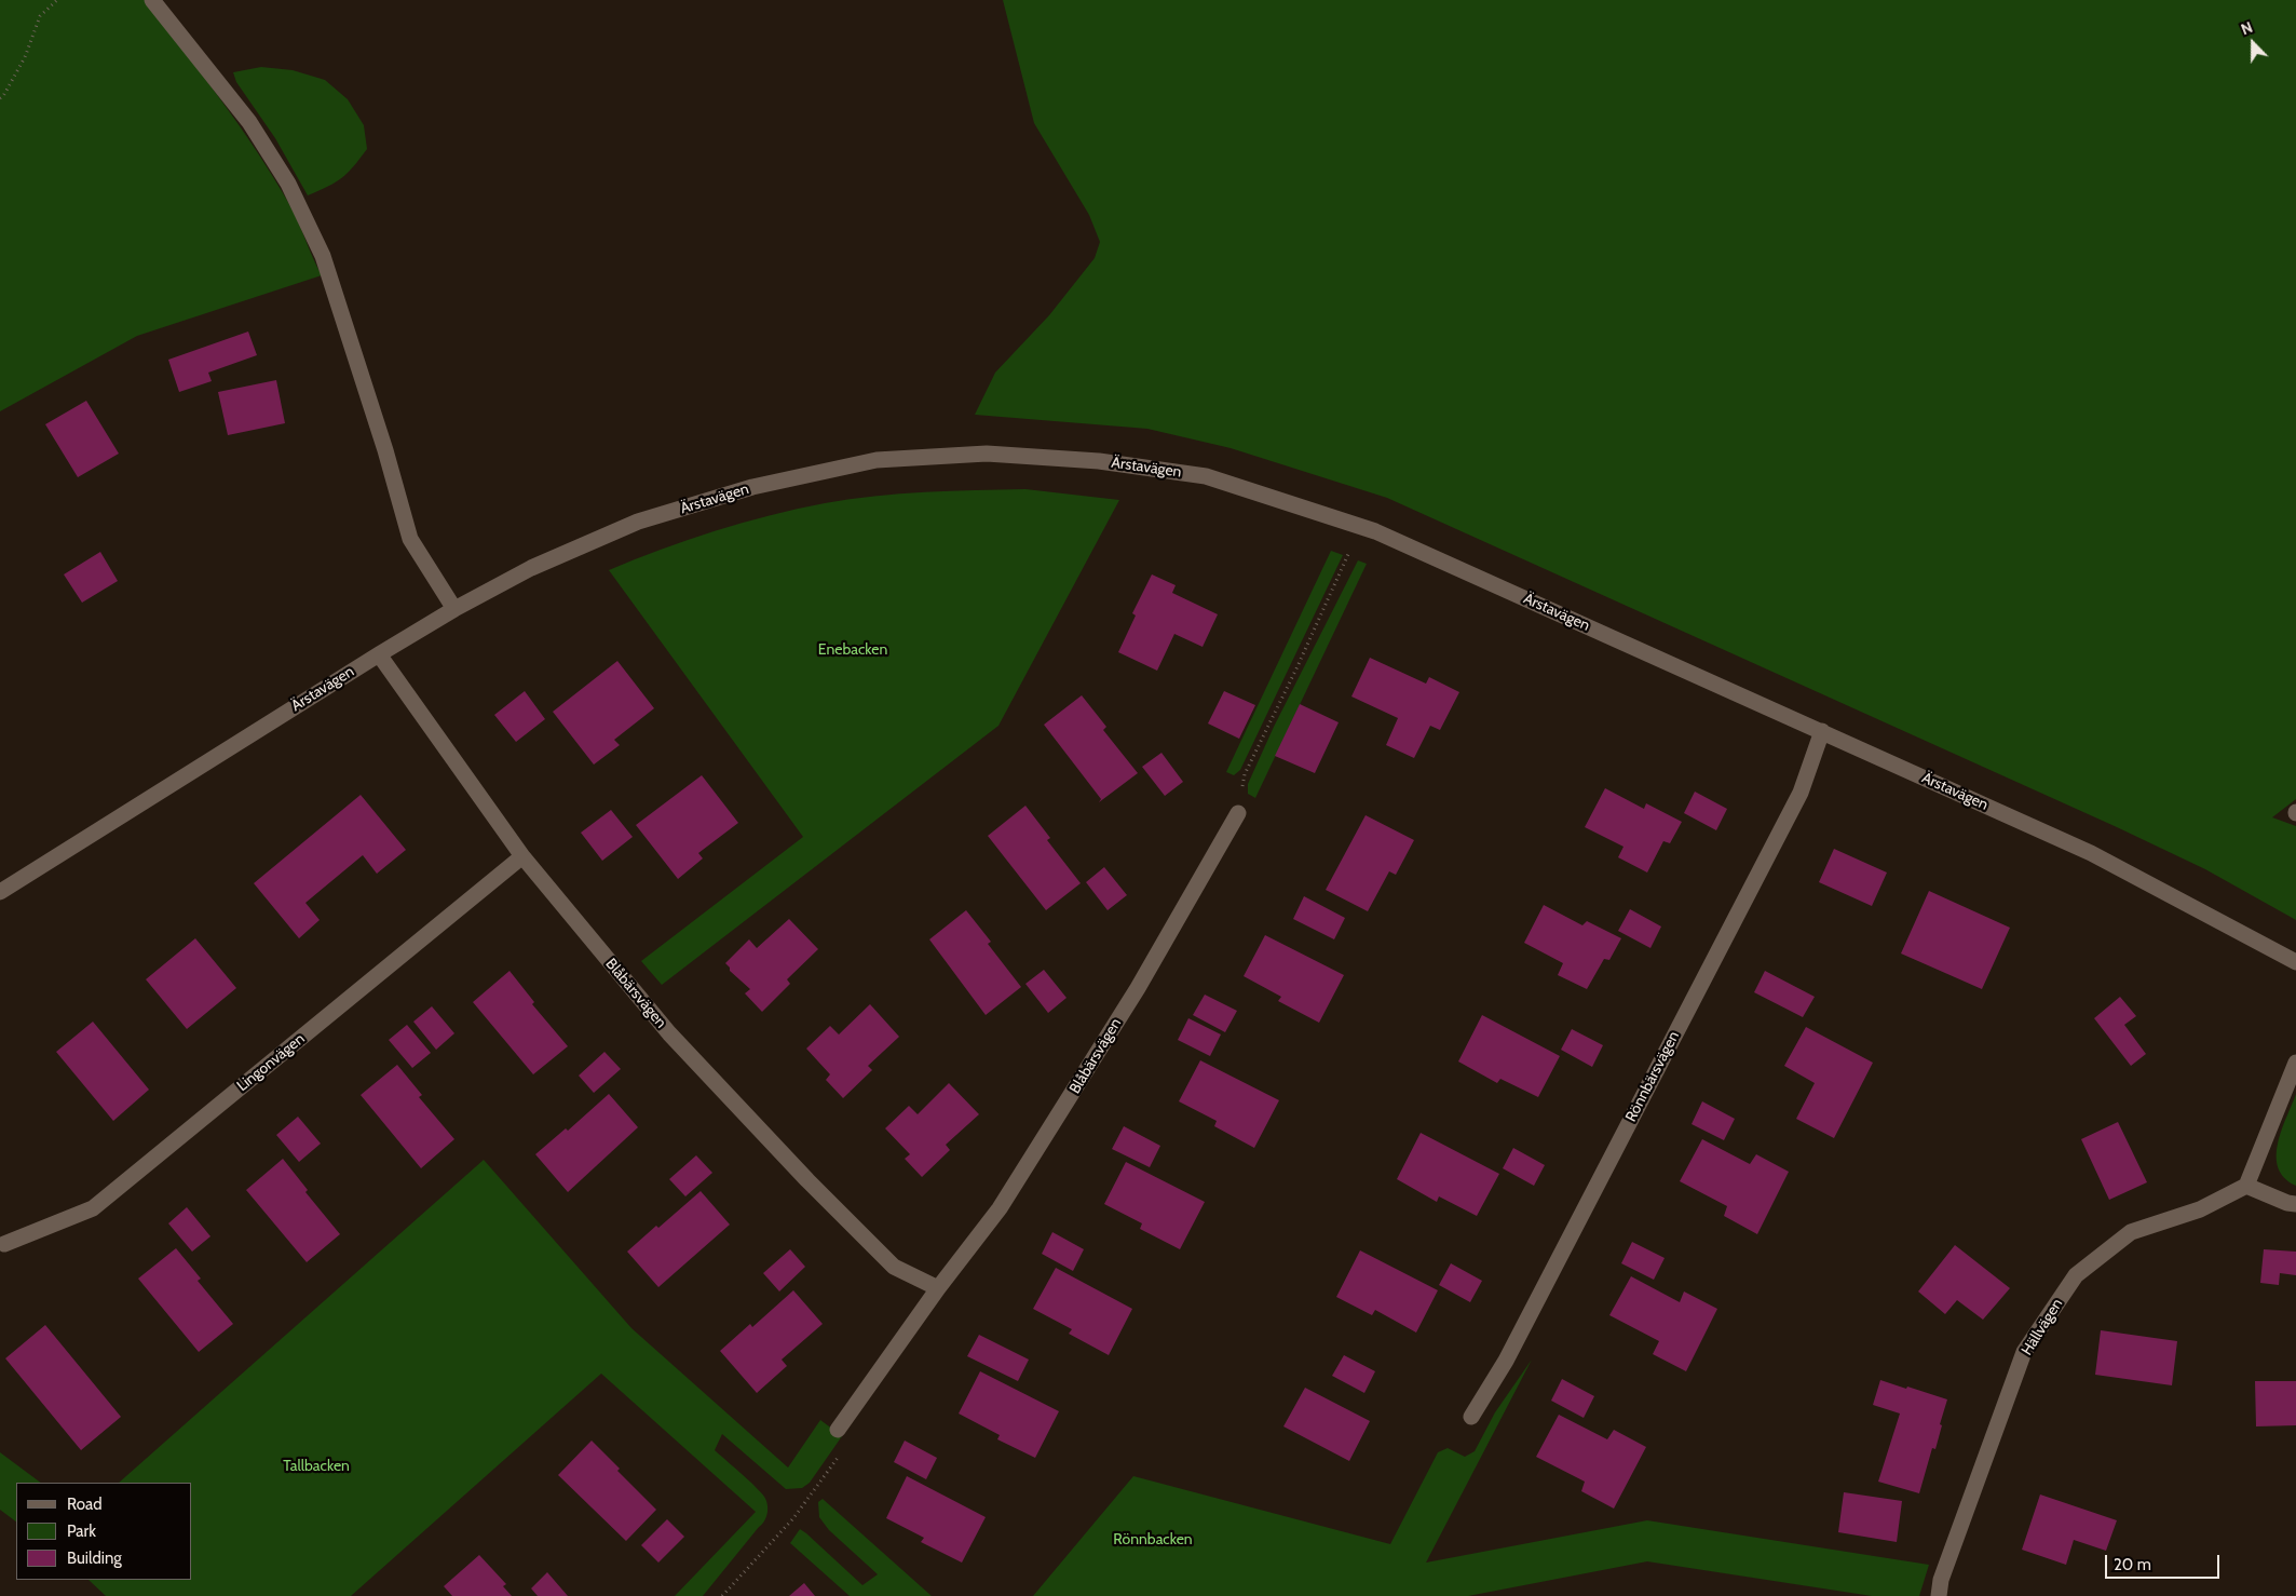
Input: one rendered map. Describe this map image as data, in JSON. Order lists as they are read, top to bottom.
{
  "streets": {
    "street": [
      "Ärstavägen",
      "Blåbärsvägen",
      "Lingonvägen",
      "Rönnbärsvägen",
      "Hällvägen"
    ]
  },
  "crossings": [
    ["Ärstavägen", "Blåbärsvägen"],
    ["Ärstavägen", "Rönnbärsvägen"],
    ["Blåbärsvägen", "Lingonvägen"]
  ],
  "parks": ["Enebacken", "Tallbacken", "Rönnbacken"],
  "legend": ["Road", "Park", "Building"],
  "scale_bar": "20 m",
  "north": "top"
}
